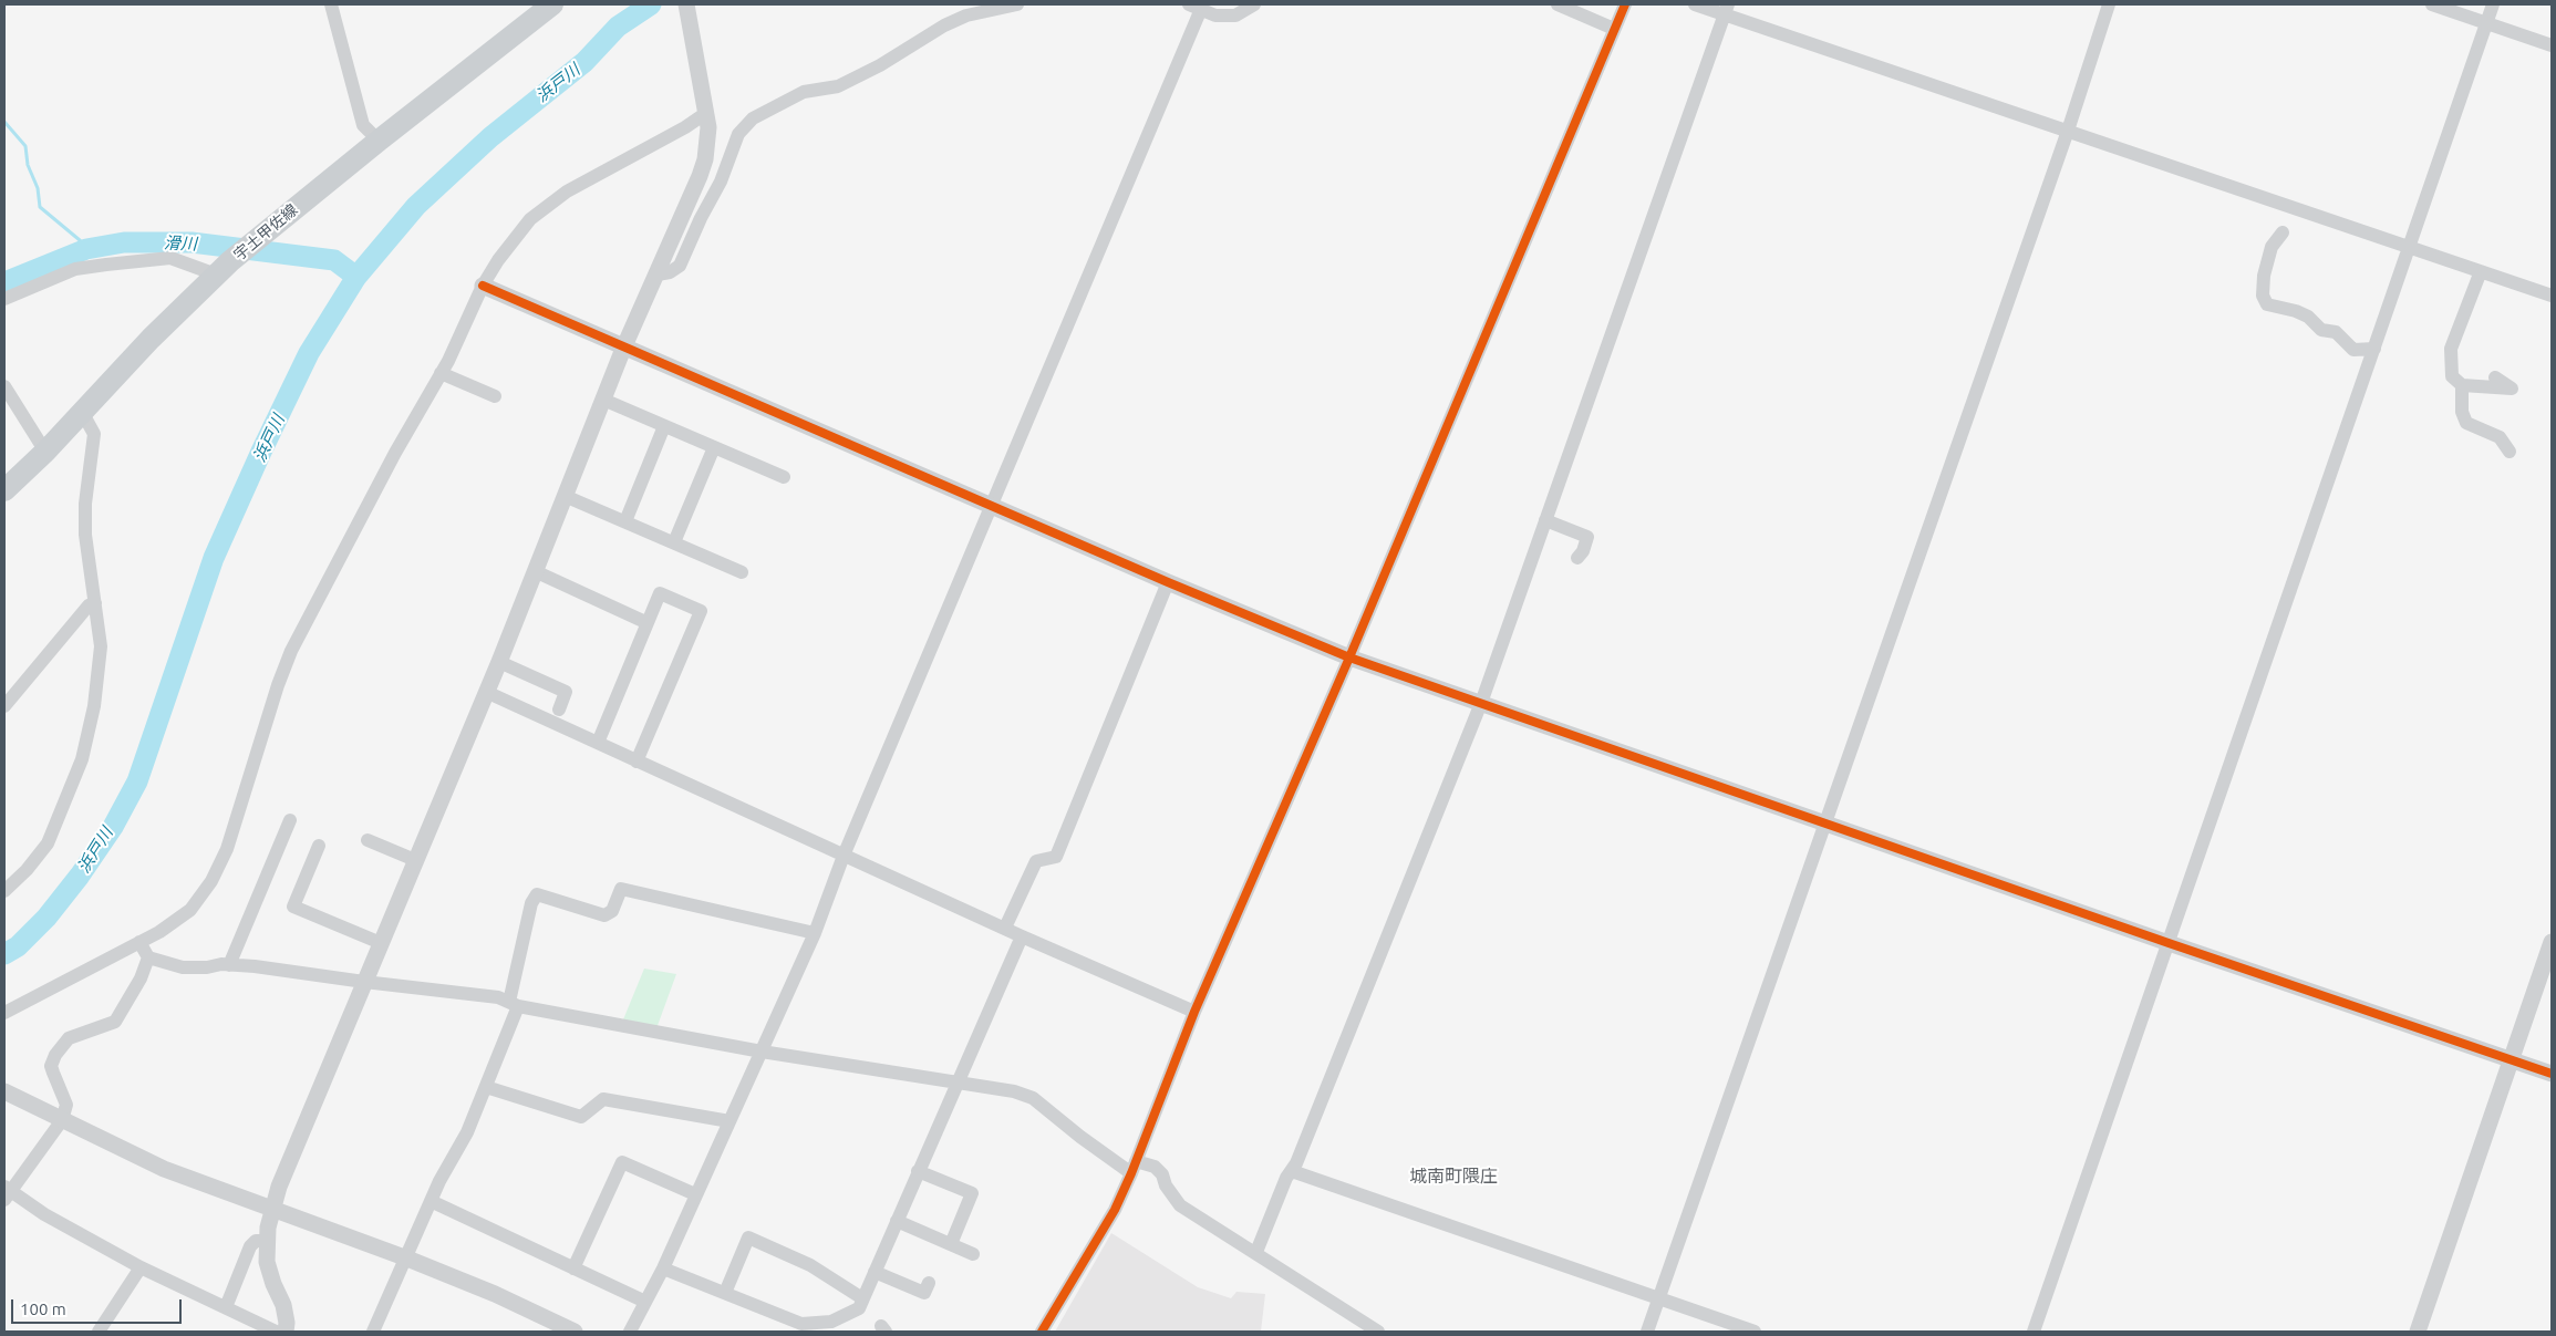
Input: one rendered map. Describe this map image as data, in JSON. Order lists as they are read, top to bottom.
{
  "streets": {
    "main road": ["宇土甲佐線"]
  },
  "districts": ["城南町隈庄"],
  "water": ["浜戸川", "滑川"],
  "scale_bar": "100 m"
}
